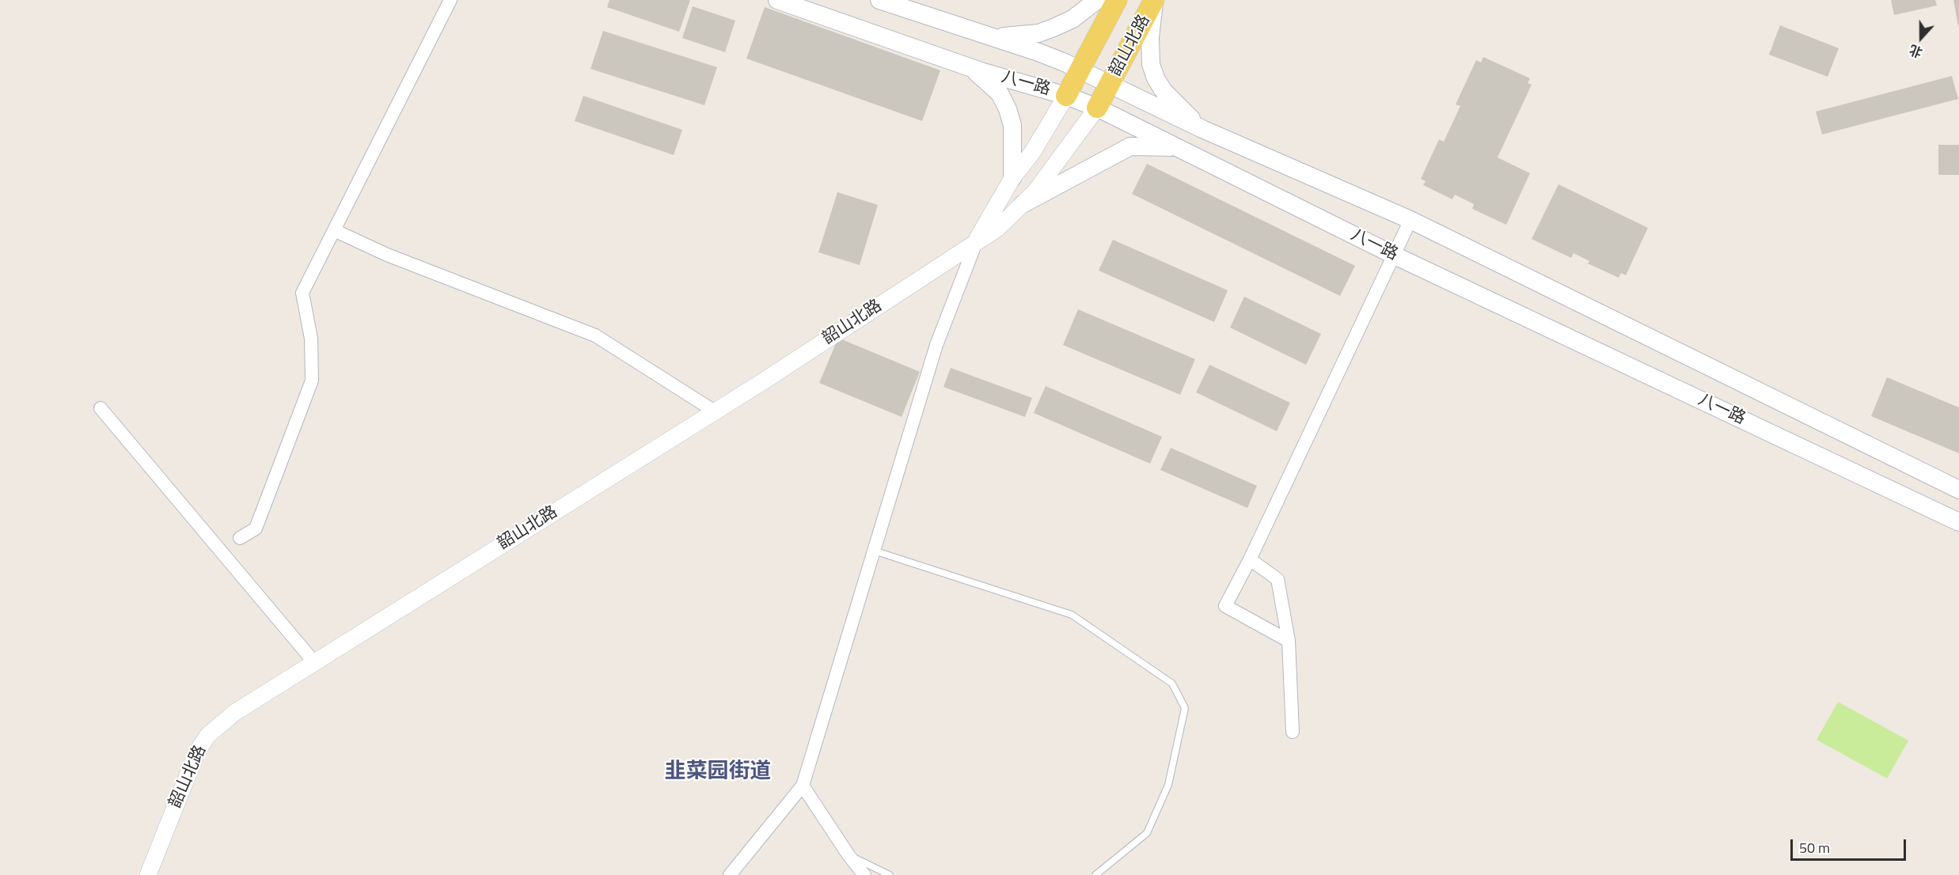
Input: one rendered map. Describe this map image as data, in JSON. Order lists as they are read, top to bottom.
{
  "streets": {
    "main road": ["韶山北路", "八一路"]
  },
  "crossings": [
    ["韶山北路", "八一路"]
  ],
  "districts": ["韭菜园街道"],
  "scale_bar": "50 m",
  "north": "bottom"
}
